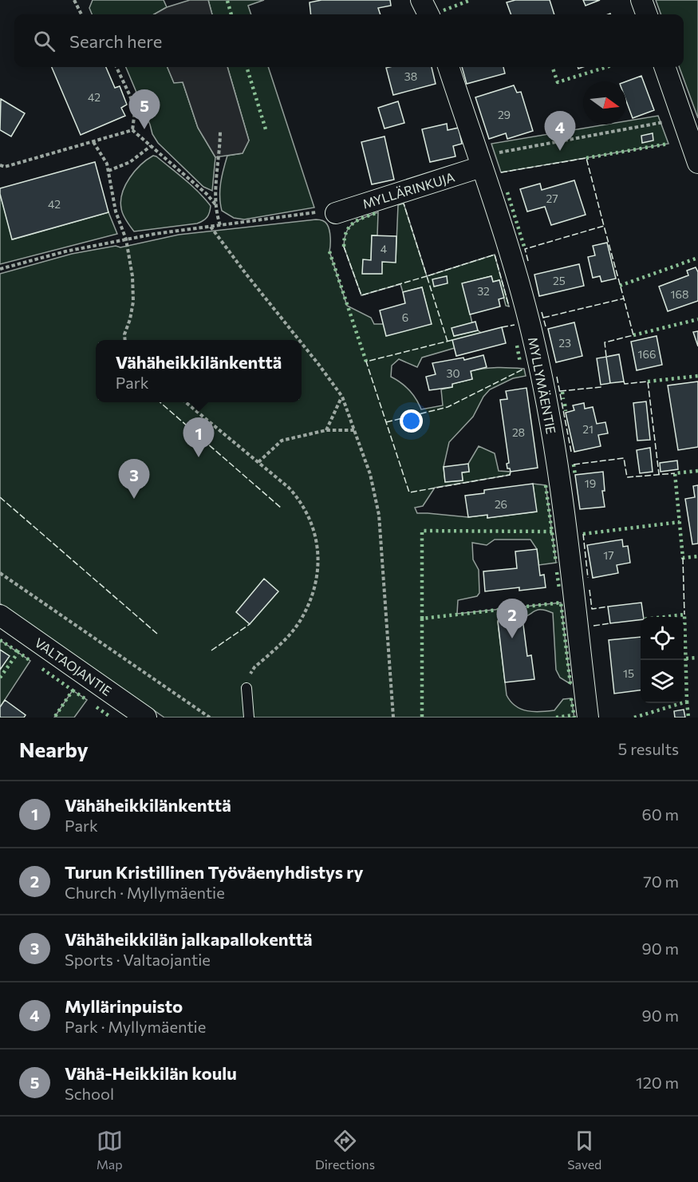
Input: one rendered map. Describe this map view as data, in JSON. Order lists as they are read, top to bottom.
{
  "streets": {
    "street": ["MYLLÄRINKUJA", "MYLLYMÄENTIE", "VALTAOJANTIE"]
  },
  "crossings": [
    ["MYLLÄRINKUJA", "MYLLYMÄENTIE"]
  ],
  "house_numbers": [
    "38",
    "42",
    "29",
    "27",
    "42",
    "4",
    "25",
    "32",
    "168",
    "6",
    "23",
    "166",
    "30",
    "21",
    "28",
    "19",
    "26",
    "17",
    "15"
  ],
  "north": "right",
  "page": {
    "search": "Search here",
    "pins": [
      "5",
      "4",
      "1",
      "3",
      "2"
    ],
    "popup": ["Vähäheikkilänkenttä", "Park"],
    "heading": ["Nearby", "5 results"],
    "list": [
      {
        "mark": "1",
        "name": "Vähäheikkilänkenttä",
        "note": "Park",
        "value": "60 m"
      },
      {
        "mark": "2",
        "name": "Turun Kristillinen Työväenyhdistys ry",
        "note": "Church · Myllymäentie",
        "value": "70 m"
      },
      {
        "mark": "3",
        "name": "Vähäheikkilän jalkapallokenttä",
        "note": "Sports · Valtaojantie",
        "value": "90 m"
      },
      {
        "mark": "4",
        "name": "Myllärinpuisto",
        "note": "Park · Myllymäentie",
        "value": "90 m"
      },
      {
        "mark": "5",
        "name": "Vähä-Heikkilän koulu",
        "note": "School",
        "value": "120 m"
      }
    ],
    "nav": ["Map", "Directions", "Saved"]
  }
}
